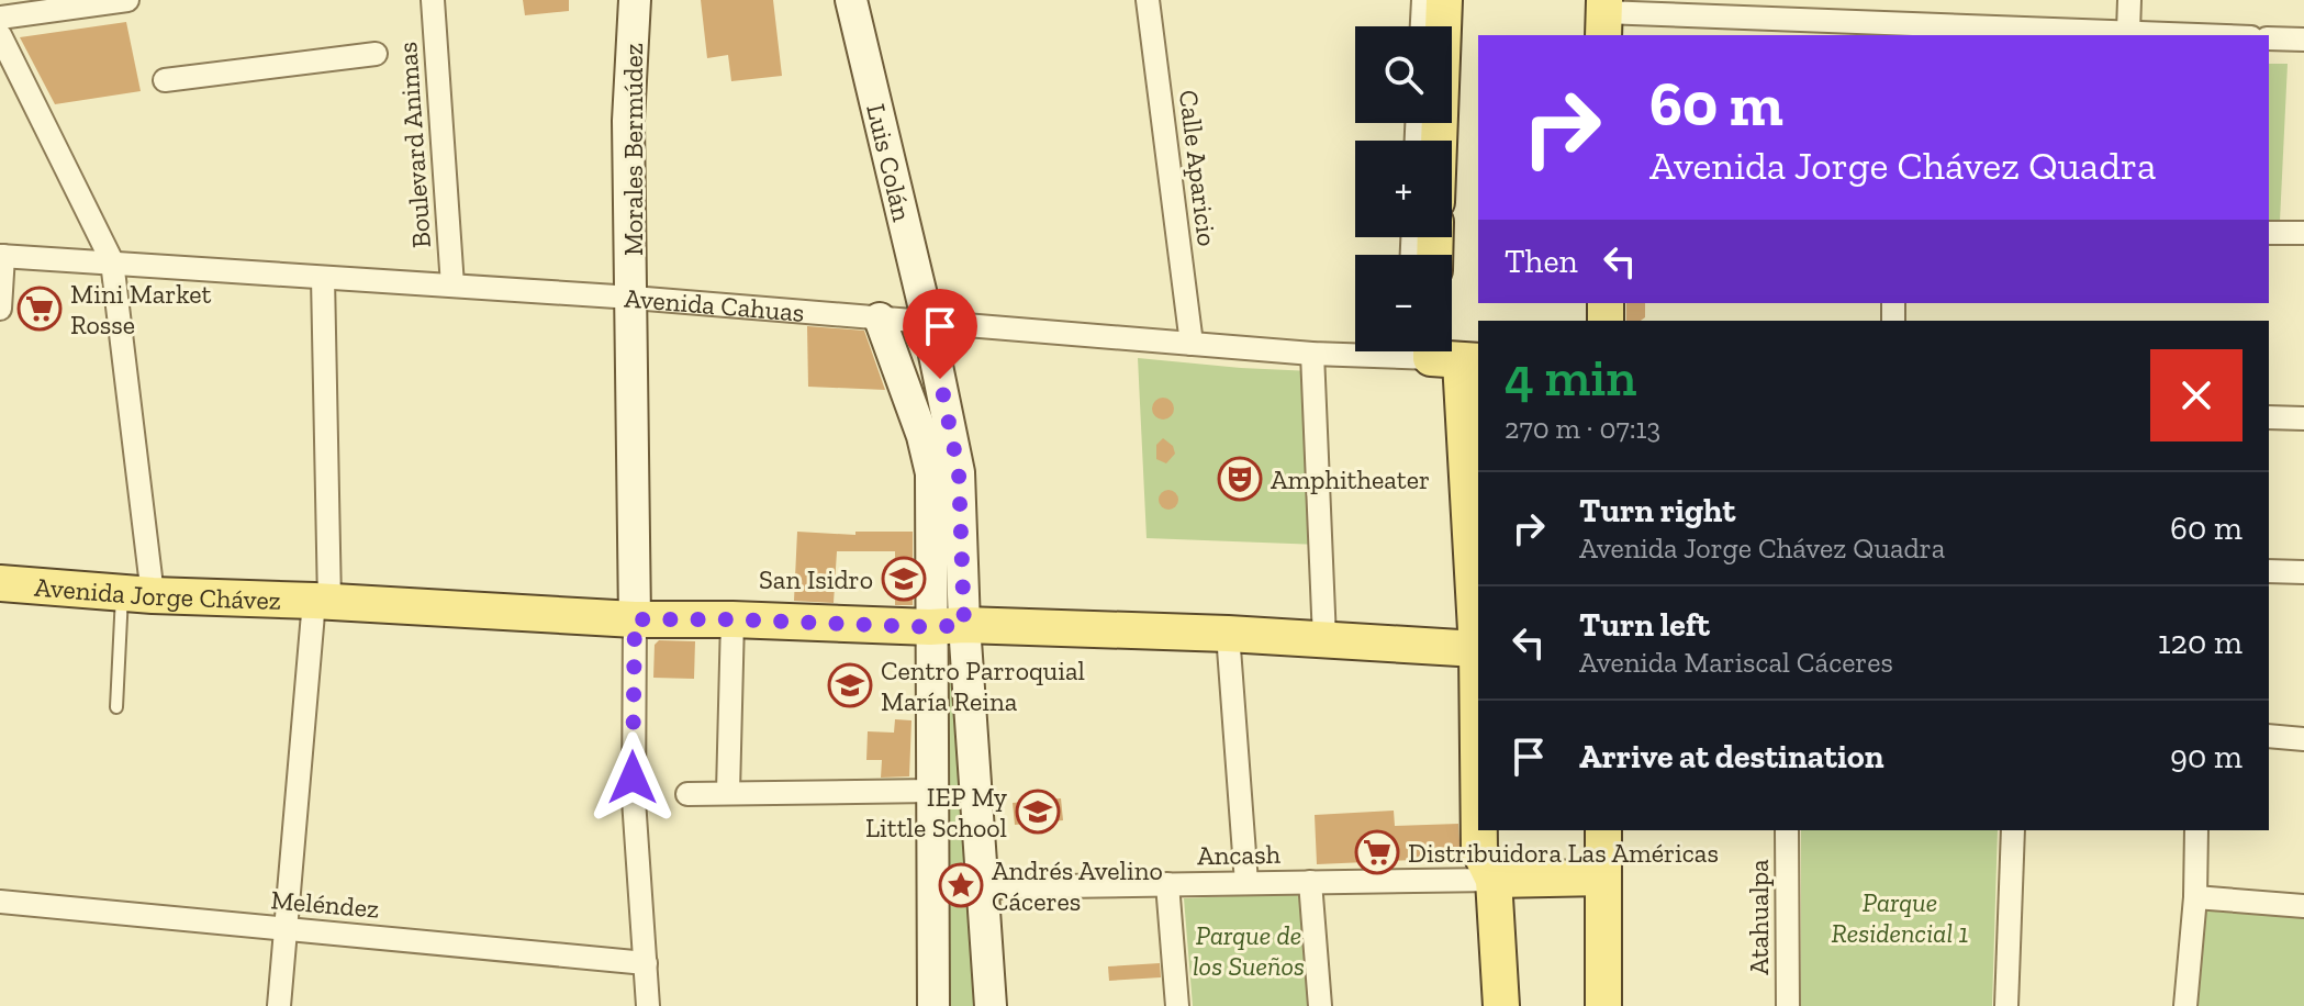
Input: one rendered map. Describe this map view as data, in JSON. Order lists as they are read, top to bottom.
{
  "streets": {
    "main road": ["Avenida Jorge Chávez"],
    "street": [
      "Boulevard Animas",
      "Morales Bermúdez",
      "Luis Colán",
      "Calle Aparicio",
      "Avenida Cahuas",
      "Ancash",
      "Meléndez",
      "Atahualpa"
    ]
  },
  "crossings": [
    ["Boulevard Animas", "Avenida Cahuas"],
    ["Morales Bermúdez", "Avenida Cahuas"],
    ["Morales Bermúdez", "Avenida Jorge Chávez"],
    ["Luis Colán", "Avenida Cahuas"],
    ["Luis Colán", "Avenida Jorge Chávez"],
    ["Calle Aparicio", "Avenida Cahuas"]
  ],
  "parks": ["Parque Residencial 1", "Parque de los Sueños"],
  "places": {
    "supermarket": ["Mini Market Rosse", "Distribuidora Las Américas"],
    "theatre": ["Amphitheater"],
    "school or university": ["San Isidro", "Centro Parroquial María Reina", "IEP My Little School"],
    "place": ["Andrés Avelino Cáceres"]
  },
  "page": {
    "map_buttons": ["+", "−"],
    "turn": ["60 m", "Avenida Jorge Chávez Quadra"],
    "then": "Then",
    "heading": ["4 min", "270 m · 07:13"],
    "list": [
      {
        "name": "Turn right",
        "note": "Avenida Jorge Chávez Quadra",
        "value": "60 m"
      },
      {
        "name": "Turn left",
        "note": "Avenida Mariscal Cáceres",
        "value": "120 m"
      },
      {
        "name": "Arrive at destination",
        "value": "90 m"
      }
    ]
  }
}
